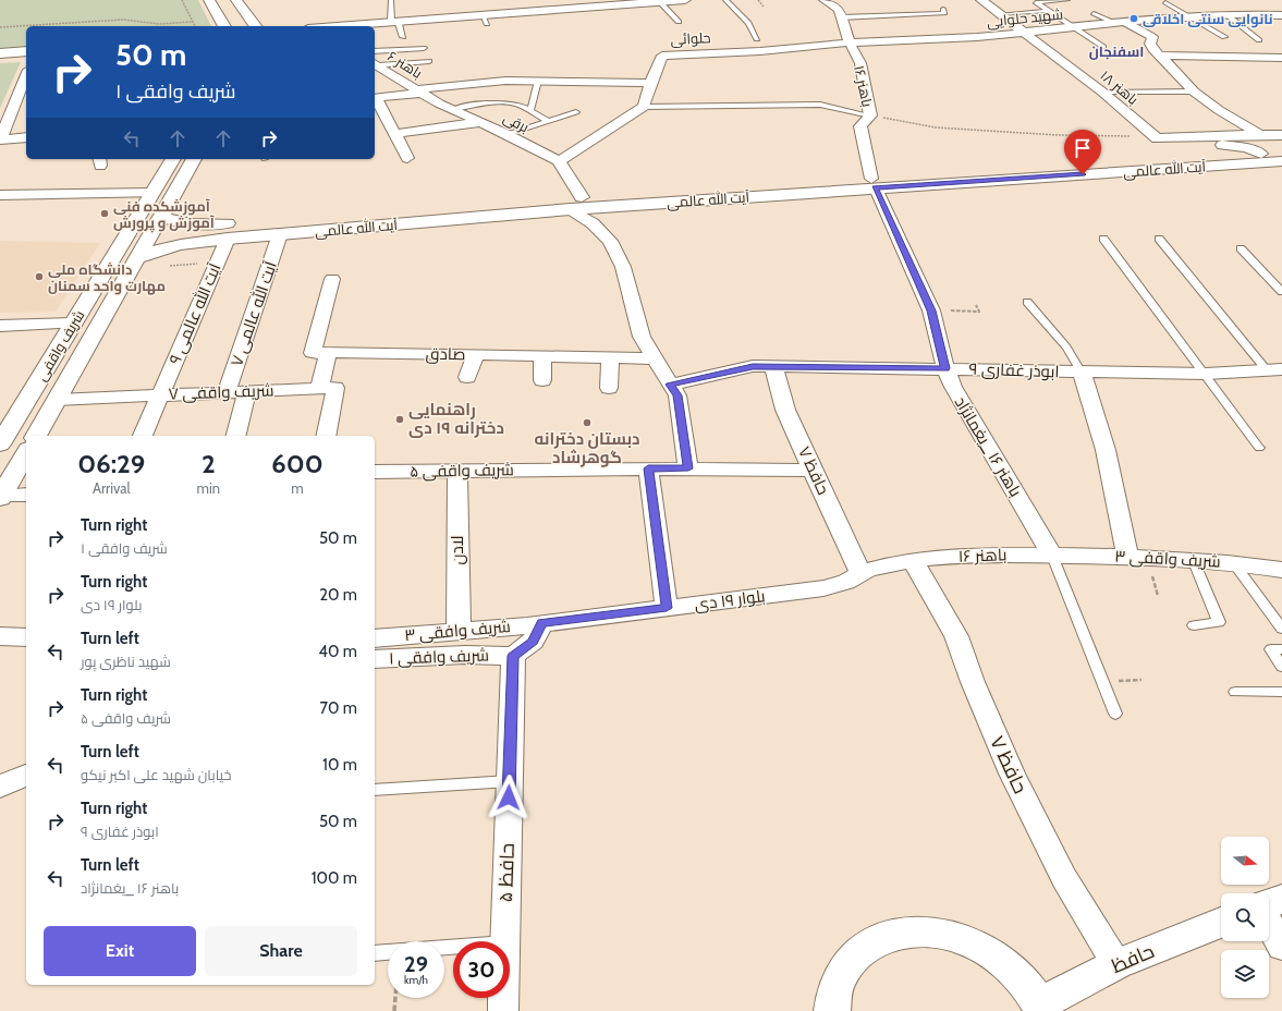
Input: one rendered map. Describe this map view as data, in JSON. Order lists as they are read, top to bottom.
{
  "streets": {
    "main road": ["آیت الله عالمی", "شریف واقفی", "حافظ"],
    "street": [
      "شهید حلوایی",
      "حلوائی",
      "باهنر ۶",
      "باهنر ۱۶",
      "باهنر ۱۸",
      "برقی",
      "آیت الله عالمی ۹",
      "آیت الله عالمی ۷",
      "صادق",
      "ابوذر غفاری ۹",
      "شریف واقفی ۷",
      "باهنر ۱۶ _یغمانژاد",
      "شریف واقفی ۵",
      "حافظ ۷",
      "لادن",
      "شریف واقفی ۳",
      "بلوار ۱۹ دی",
      "شریف وافقی ۳",
      "شریف وافقی ۱",
      "حافظ ۵"
    ]
  },
  "crossings": [
    ["شهید حلوایی", "حلوائی"],
    ["شهید حلوایی", "باهنر ۱۶"],
    ["شهید حلوایی", "باهنر ۱۸"],
    ["حلوائی", "باهنر ۱۶"],
    ["باهنر ۶", "برقی"],
    ["باهنر ۱۶", "آیت الله عالمی"],
    ["باهنر ۱۶", "باهنر ۱۶ _یغمانژاد"],
    ["باهنر ۱۶", "حافظ ۷"],
    ["باهنر ۱۶", "شریف واقفی ۳"],
    ["باهنر ۱۶", "بلوار ۱۹ دی"],
    ["برقی", "آیت الله عالمی"],
    ["آیت الله عالمی", "آیت الله عالمی ۹"],
    ["آیت الله عالمی", "آیت الله عالمی ۷"],
    ["آیت الله عالمی", "شریف واقفی"],
    ["آیت الله عالمی", "باهنر ۱۶ _یغمانژاد"],
    ["آیت الله عالمی ۹", "شریف واقفی ۷"],
    ["آیت الله عالمی ۷", "شریف واقفی ۷"],
    ["شریف واقفی", "شریف واقفی ۷"],
    ["ابوذر غفاری ۹", "باهنر ۱۶ _یغمانژاد"],
    ["ابوذر غفاری ۹", "حافظ ۷"],
    ["باهنر ۱۶ _یغمانژاد", "شریف واقفی ۳"],
    ["شریف واقفی ۵", "حافظ ۷"],
    ["شریف واقفی ۵", "لادن"],
    ["حافظ ۷", "بلوار ۱۹ دی"],
    ["حافظ ۷", "حافظ"],
    ["لادن", "شریف وافقی ۳"],
    ["بلوار ۱۹ دی", "شریف وافقی ۳"],
    ["بلوار ۱۹ دی", "شریف وافقی ۱"],
    ["شریف وافقی ۳", "شریف وافقی ۱"],
    ["شریف وافقی ۱", "حافظ ۵"]
  ],
  "districts": ["اسفنجان"],
  "places": [
    "نانوایی سنتی اخلاقی",
    "آموزشکده فنی آموزش و پرورش",
    "دانشگاه ملی مهارت واحد سمنان",
    "راهنمایی دخترانه ۱۹ دی",
    "دبستان دخترانه گوهرشاد"
  ],
  "north": "right",
  "page": {
    "turn": ["50 m", "شریف وافقی ۱"],
    "eta": [
      "06:29",
      "Arrival",
      "2",
      "min",
      "600",
      "m"
    ],
    "list": [
      {
        "name": "Turn right",
        "note": "شریف وافقی ۱",
        "value": "50 m"
      },
      {
        "name": "Turn right",
        "note": "بلوار ۱۹ دی",
        "value": "20 m"
      },
      {
        "name": "Turn left",
        "note": "شهید ناظری پور",
        "value": "40 m"
      },
      {
        "name": "Turn right",
        "note": "شریف واقفی ۵",
        "value": "70 m"
      },
      {
        "name": "Turn left",
        "note": "خیابان شهید علی اکبر نیکو",
        "value": "10 m"
      },
      {
        "name": "Turn right",
        "note": "ابوذر غفاری ۹",
        "value": "50 m"
      },
      {
        "name": "Turn left",
        "note": "باهنر ۱۶ _یغمانژاد",
        "value": "100 m"
      }
    ],
    "buttons": ["Exit", "Share"],
    "speed": "29 km/h",
    "limit": "30"
  }
}
